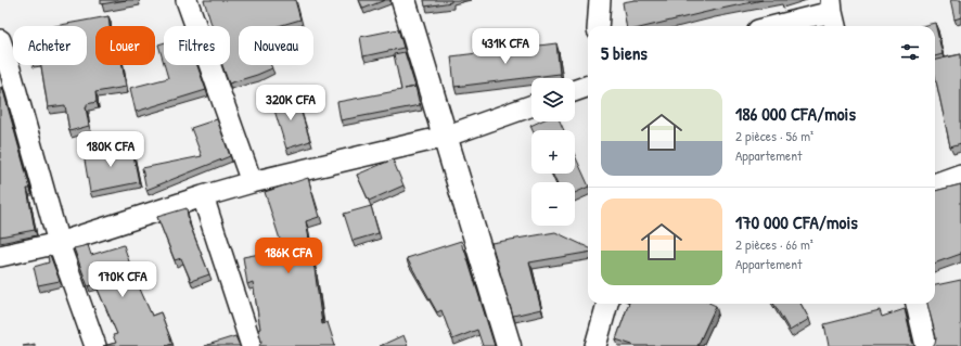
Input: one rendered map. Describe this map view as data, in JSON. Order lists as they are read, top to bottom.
{
  "page": {
    "chip": [
      "Acheter",
      "Louer",
      "Filtres",
      "Nouveau"
    ],
    "heading": "5 biens",
    "price": [
      "431K CFA",
      "320K CFA",
      "180K CFA",
      "186K CFA",
      "170K CFA"
    ],
    "map_buttons": ["+", "−"],
    "list": [
      {
        "name": "186 000 CFA/mois",
        "note": "2 pièces · 56 m² · Appartement"
      },
      {
        "name": "170 000 CFA/mois",
        "note": "2 pièces · 66 m² · Appartement"
      }
    ]
  }
}
